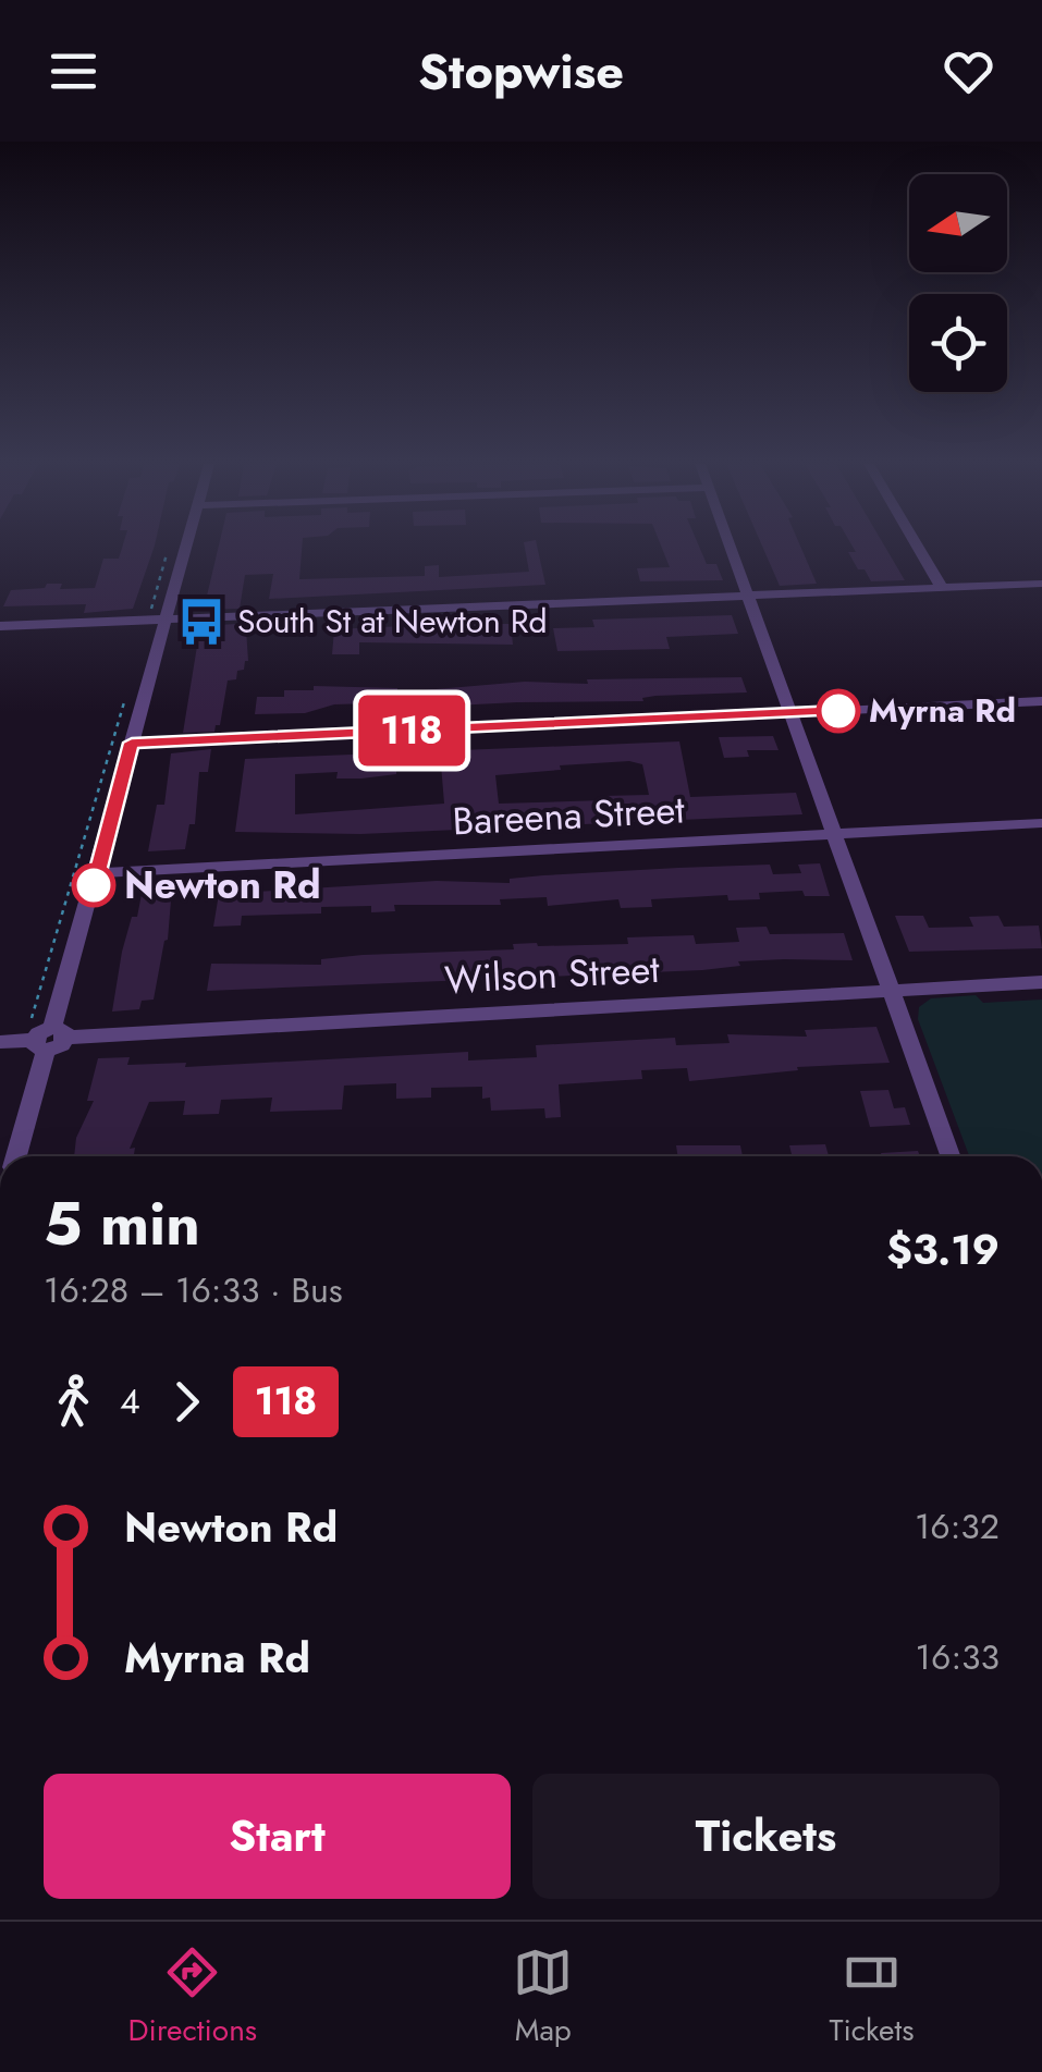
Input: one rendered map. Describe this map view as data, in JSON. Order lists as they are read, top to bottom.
{
  "streets": {
    "street": ["Bareena Street", "Wilson Street"]
  },
  "places": {
    "bus stop": ["South St at Newton Rd"],
    "other": ["Myrna Rd", "Newton Rd"]
  },
  "lines": ["bus line 118"],
  "north": "left",
  "page": {
    "header": "Stopwise",
    "on_map": "118",
    "heading": ["5 min", "16:28 – 16:33 · Bus", "$3.19"],
    "legs": ["4", "118"],
    "list": [
      {
        "name": "Newton Rd",
        "value": "16:32"
      },
      {
        "name": "Myrna Rd",
        "value": "16:33"
      }
    ],
    "buttons": ["Start", "Tickets"],
    "tabs": ["Directions", "Map", "Tickets"]
  }
}
